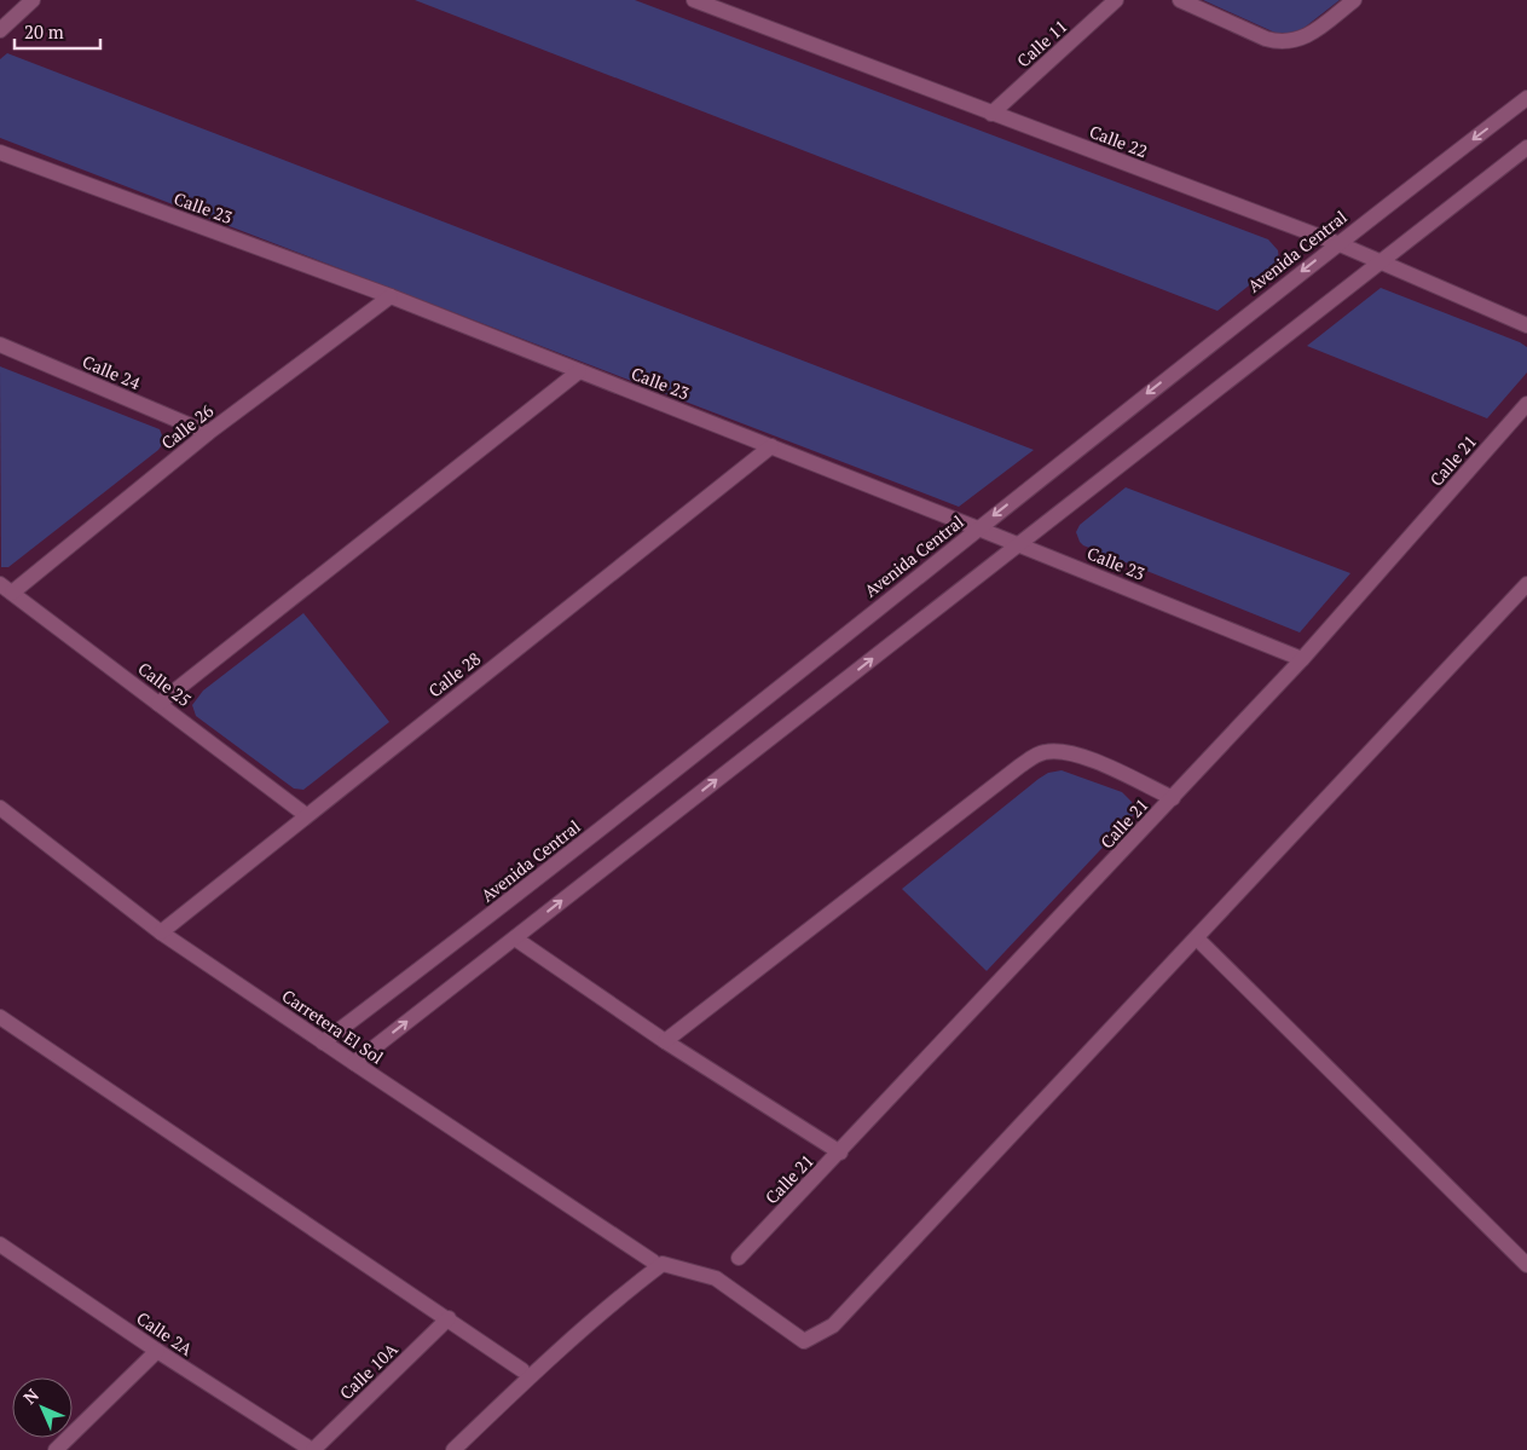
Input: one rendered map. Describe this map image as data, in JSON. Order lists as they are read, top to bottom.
{
  "streets": {
    "street": [
      "Calle 11",
      "Calle 22",
      "Calle 23",
      "Avenida Central",
      "Calle 24",
      "Calle 26",
      "Calle 21",
      "Calle 28",
      "Calle 25",
      "Carretera El Sol",
      "Calle 2A",
      "Calle 10A"
    ]
  },
  "crossings": [
    ["Calle 11", "Calle 22"],
    ["Calle 22", "Avenida Central"],
    ["Calle 23", "Avenida Central"],
    ["Calle 23", "Calle 26"],
    ["Calle 23", "Calle 21"],
    ["Calle 23", "Calle 28"],
    ["Avenida Central", "Carretera El Sol"],
    ["Calle 24", "Calle 26"],
    ["Calle 26", "Calle 25"],
    ["Calle 28", "Calle 25"],
    ["Calle 28", "Carretera El Sol"],
    ["Calle 2A", "Calle 10A"]
  ],
  "scale_bar": "20 m",
  "north": "top left"
}
